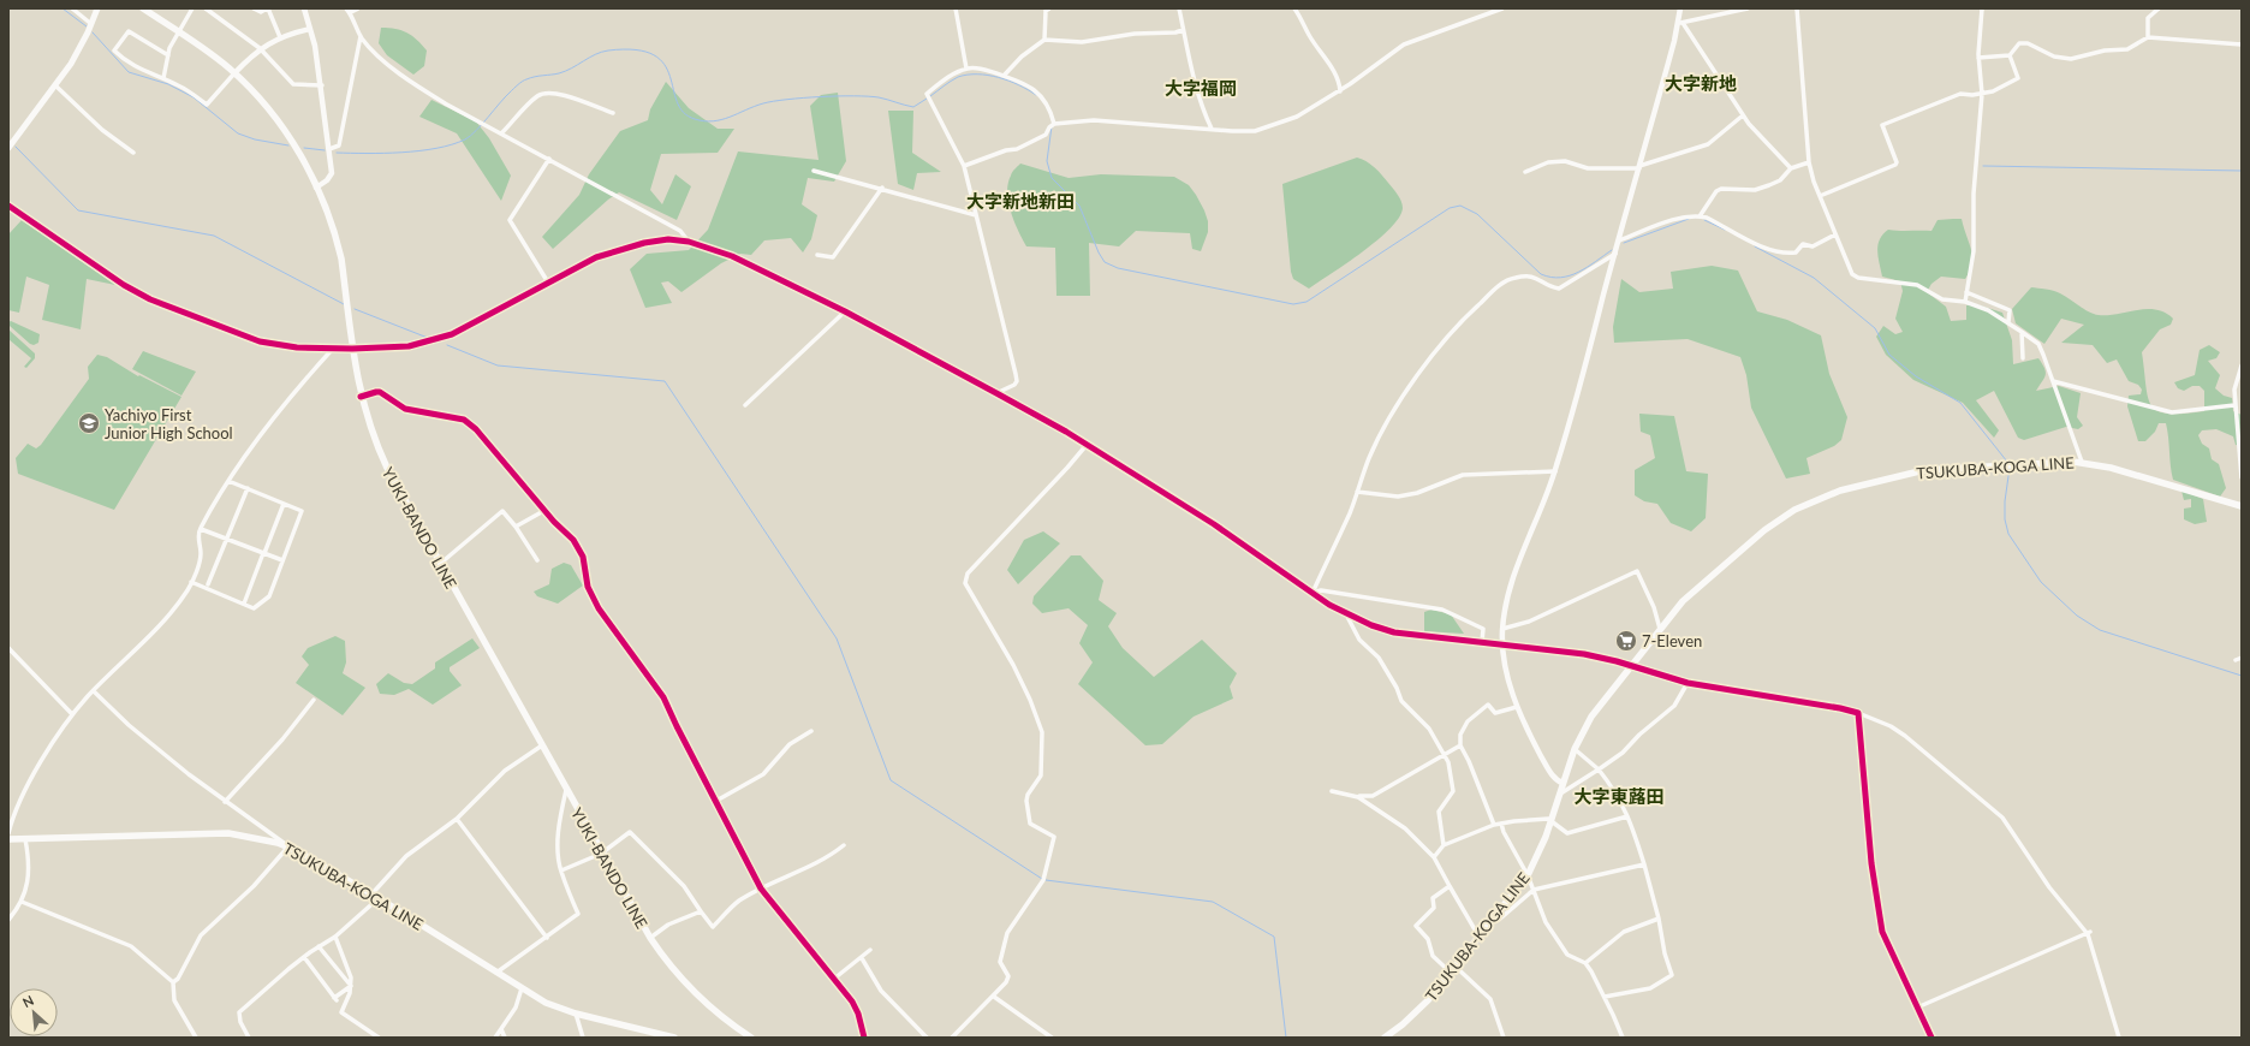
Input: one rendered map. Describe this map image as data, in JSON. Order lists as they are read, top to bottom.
{
  "streets": {
    "main road": ["TSUKUBA-KOGA LINE", "YUKI-BANDO LINE"]
  },
  "districts": [
    "大字新地",
    "大字福岡",
    "大字新地新田",
    "大字東蕗田"
  ],
  "places": {
    "school or university": ["Yachiyo First Junior High School"],
    "supermarket": ["7-Eleven"]
  },
  "north": "top left"
}
